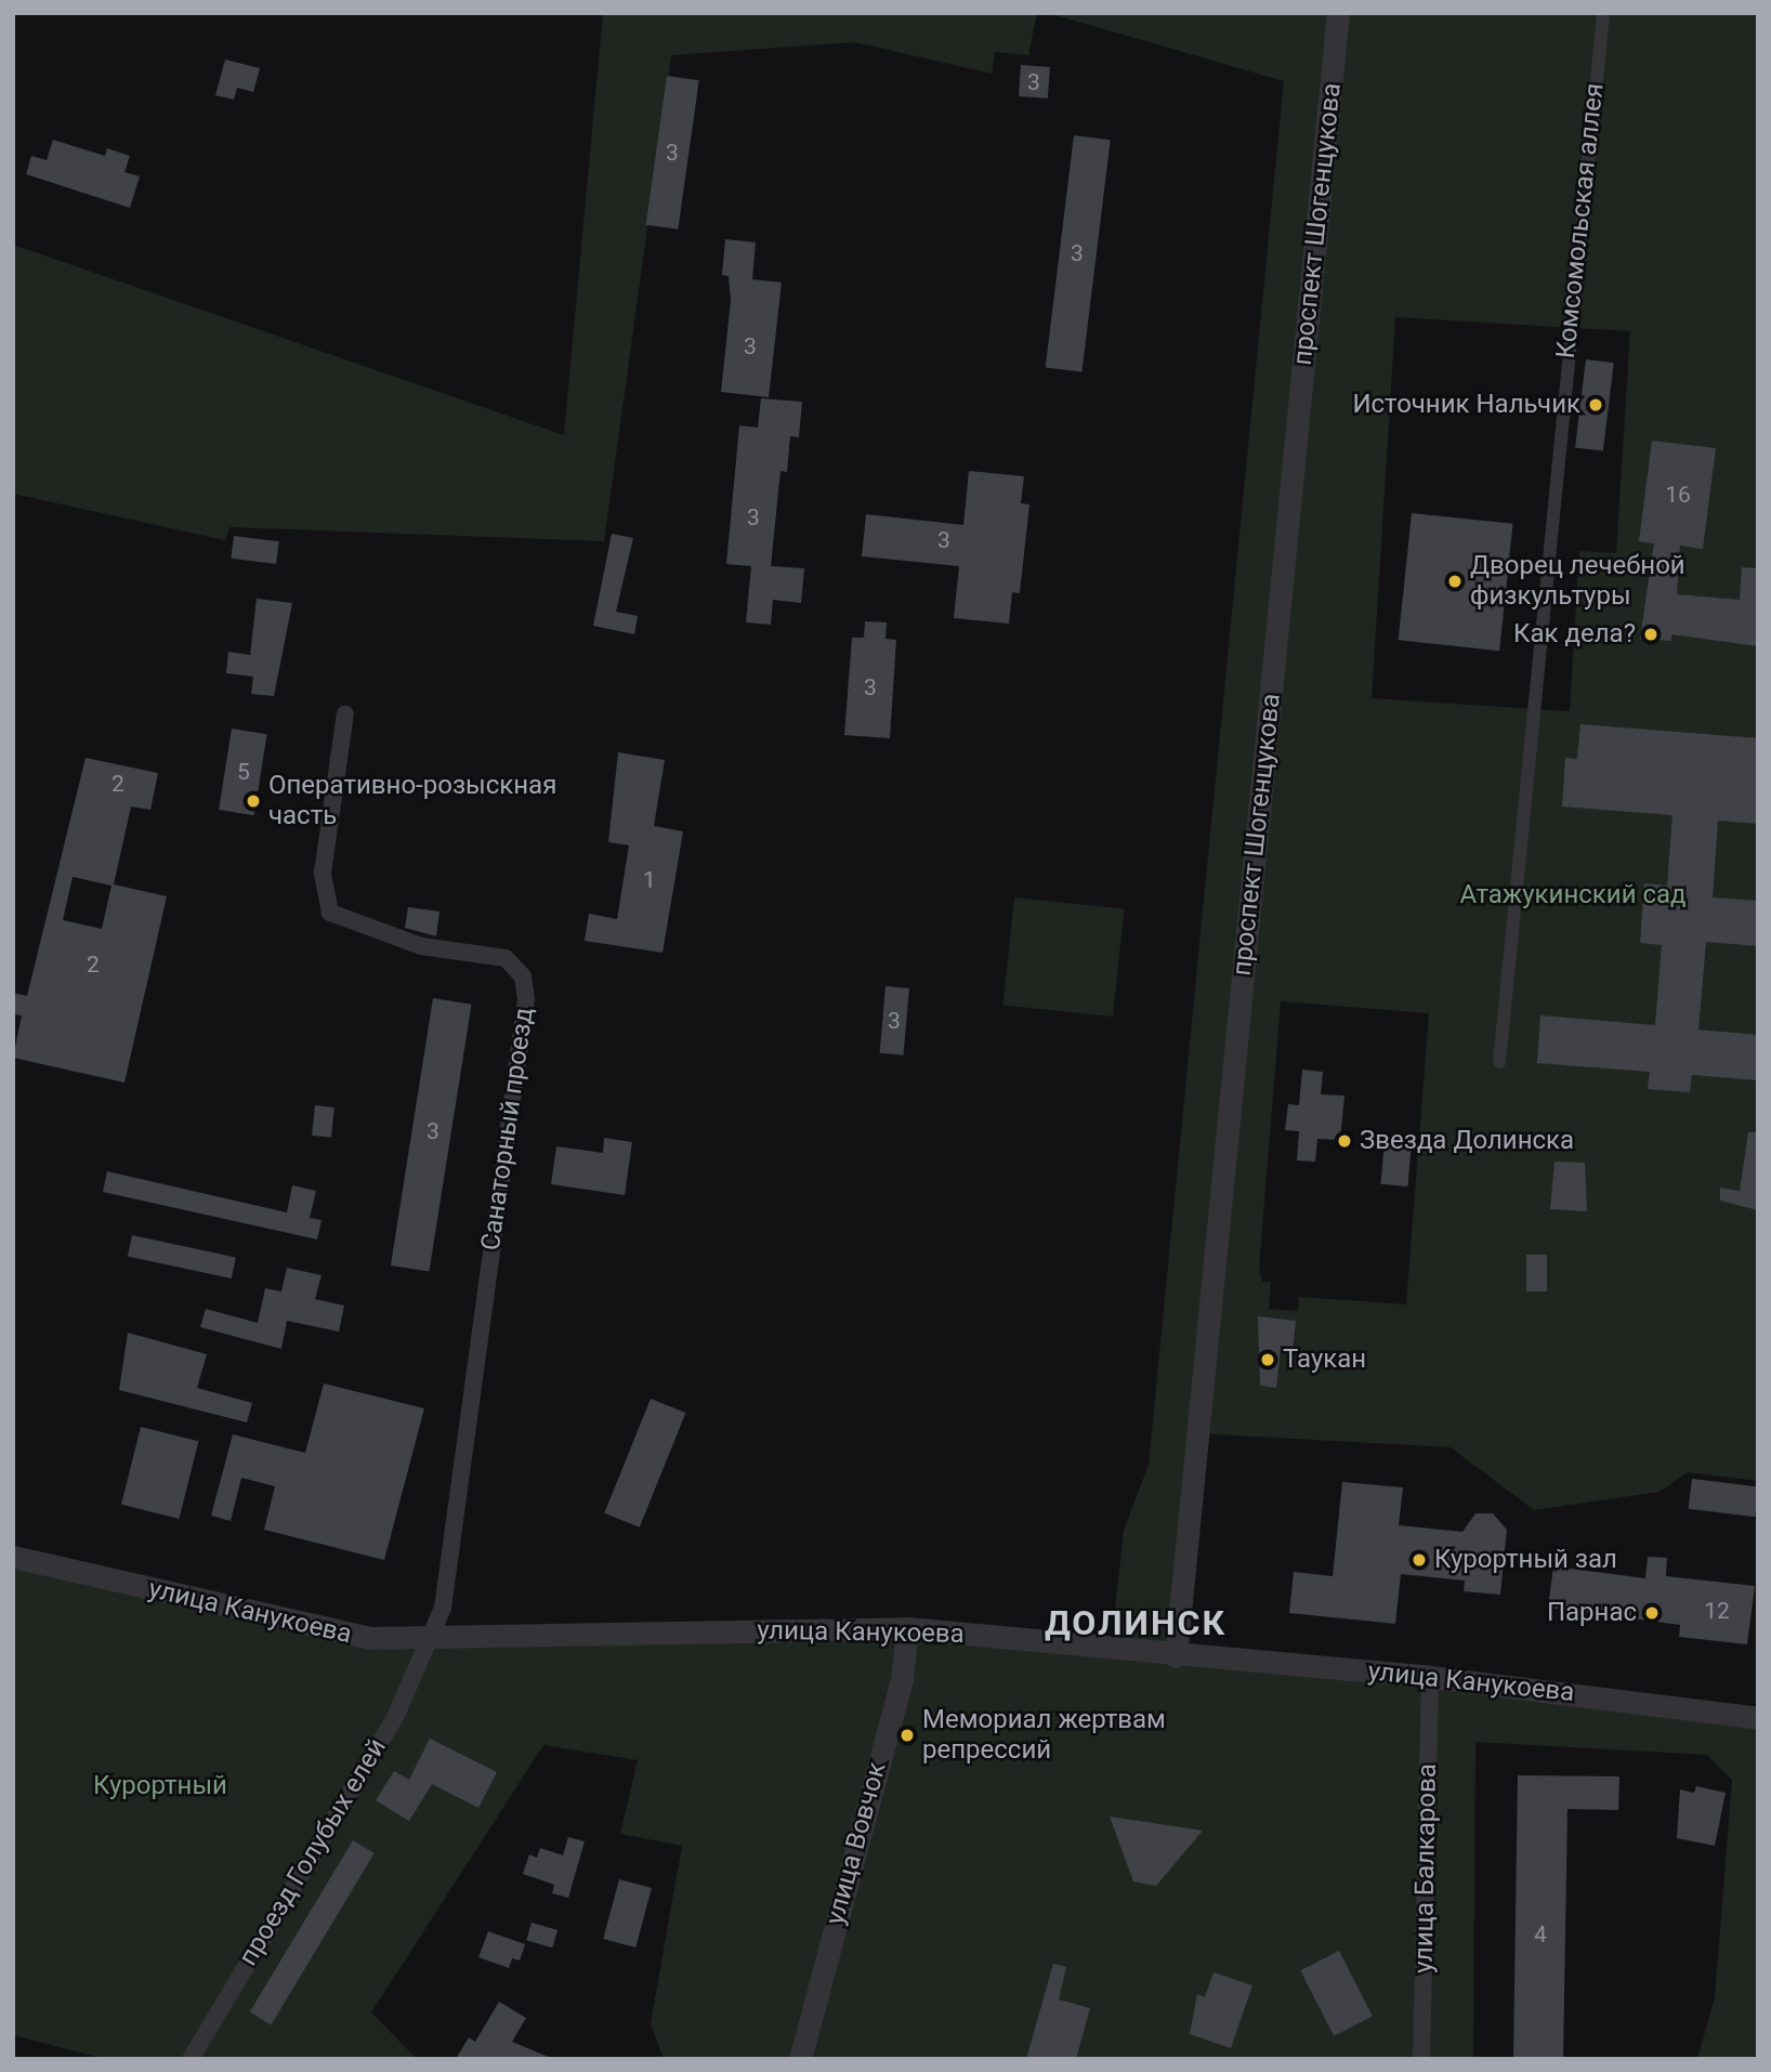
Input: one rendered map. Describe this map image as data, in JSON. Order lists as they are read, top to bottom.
{
  "streets": {
    "street": [
      "Комсомольская аллея",
      "проспект Шогенцукова",
      "Санаторный проезд",
      "улица Канукоева",
      "улица Вовчок",
      "проезд Голубых елей",
      "улица Балкарова"
    ]
  },
  "crossings": [
    ["проспект Шогенцукова", "улица Канукоева"],
    ["Санаторный проезд", "улица Канукоева"],
    ["Санаторный проезд", "проезд Голубых елей"],
    ["улица Канукоева", "улица Вовчок"],
    ["улица Канукоева", "проезд Голубых елей"],
    ["улица Канукоева", "улица Балкарова"]
  ],
  "districts": ["ДОЛИНСК"],
  "parks": ["Атажукинский сад", "Курортный"],
  "places": [
    "Источник Нальчик",
    "Дворец лечебной физкультуры",
    "Как дела?",
    "Оперативно-розыскная часть",
    "Звезда Долинска",
    "Таукан",
    "Курортный зал",
    "Парнас",
    "Мемориал жертвам репрессий"
  ],
  "house_numbers": [
    "3",
    "3",
    "3",
    "3",
    "16",
    "3",
    "3",
    "3",
    "5",
    "2",
    "1",
    "2",
    "3",
    "3",
    "12",
    "4"
  ]
}
